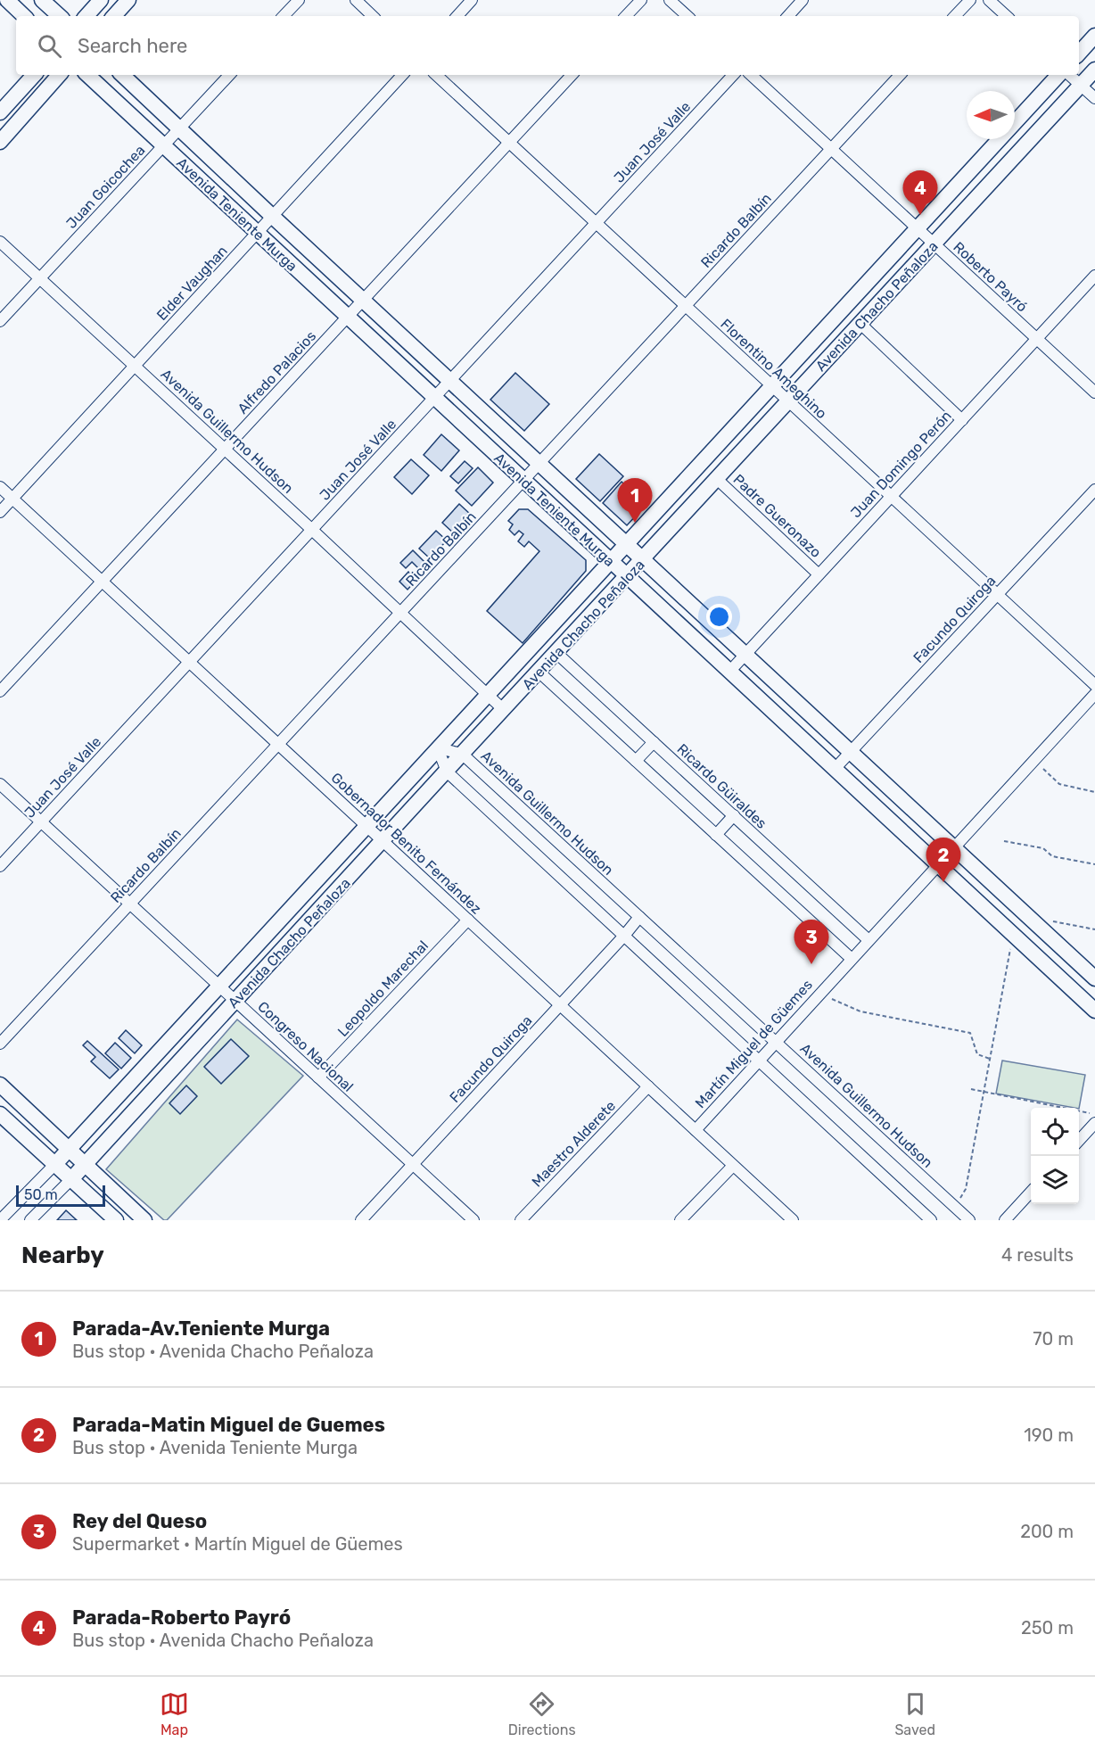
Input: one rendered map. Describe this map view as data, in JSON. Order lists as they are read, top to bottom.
{
  "streets": {
    "main road": ["Avenida Teniente Murga", "Avenida Chacho Peñaloza"],
    "street": [
      "Juan José Valle",
      "Juan Goicochea",
      "Ricardo Balbín",
      "Roberto Payró",
      "Elder Vaughan",
      "Florentino Ameghino",
      "Alfredo Palacios",
      "Avenida Guillermo Hudson",
      "Juan Domingo Perón",
      "Padre Gueronazo",
      "Facundo Quiroga",
      "Ricardo Güiraldes",
      "Gobernador Benito Fernández",
      "Leopoldo Marechal",
      "Martín Miguel de Güemes",
      "Congreso Nacional",
      "Maestro Alderete"
    ]
  },
  "crossings": [
    ["Juan José Valle", "Avenida Teniente Murga"],
    ["Juan José Valle", "Florentino Ameghino"],
    ["Juan José Valle", "Avenida Guillermo Hudson"],
    ["Juan José Valle", "Gobernador Benito Fernández"],
    ["Juan José Valle", "Congreso Nacional"],
    ["Juan Goicochea", "Avenida Teniente Murga"],
    ["Juan Goicochea", "Avenida Guillermo Hudson"],
    ["Avenida Teniente Murga", "Ricardo Balbín"],
    ["Avenida Teniente Murga", "Elder Vaughan"],
    ["Avenida Teniente Murga", "Avenida Chacho Peñaloza"],
    ["Avenida Teniente Murga", "Alfredo Palacios"],
    ["Avenida Teniente Murga", "Juan Domingo Perón"],
    ["Avenida Teniente Murga", "Facundo Quiroga"],
    ["Avenida Teniente Murga", "Martín Miguel de Güemes"],
    ["Ricardo Balbín", "Roberto Payró"],
    ["Ricardo Balbín", "Florentino Ameghino"],
    ["Ricardo Balbín", "Avenida Guillermo Hudson"],
    ["Ricardo Balbín", "Gobernador Benito Fernández"],
    ["Ricardo Balbín", "Congreso Nacional"],
    ["Roberto Payró", "Avenida Chacho Peñaloza"],
    ["Roberto Payró", "Juan Domingo Perón"],
    ["Elder Vaughan", "Avenida Guillermo Hudson"],
    ["Elder Vaughan", "Gobernador Benito Fernández"],
    ["Avenida Chacho Peñaloza", "Florentino Ameghino"],
    ["Avenida Chacho Peñaloza", "Avenida Guillermo Hudson"],
    ["Avenida Chacho Peñaloza", "Padre Gueronazo"],
    ["Avenida Chacho Peñaloza", "Ricardo Güiraldes"],
    ["Avenida Chacho Peñaloza", "Gobernador Benito Fernández"],
    ["Avenida Chacho Peñaloza", "Congreso Nacional"],
    ["Florentino Ameghino", "Alfredo Palacios"],
    ["Florentino Ameghino", "Juan Domingo Perón"],
    ["Florentino Ameghino", "Facundo Quiroga"],
    ["Alfredo Palacios", "Avenida Guillermo Hudson"],
    ["Alfredo Palacios", "Gobernador Benito Fernández"],
    ["Avenida Guillermo Hudson", "Facundo Quiroga"],
    ["Avenida Guillermo Hudson", "Martín Miguel de Güemes"],
    ["Juan Domingo Perón", "Padre Gueronazo"],
    ["Facundo Quiroga", "Gobernador Benito Fernández"],
    ["Facundo Quiroga", "Congreso Nacional"],
    ["Ricardo Güiraldes", "Martín Miguel de Güemes"],
    ["Gobernador Benito Fernández", "Leopoldo Marechal"],
    ["Gobernador Benito Fernández", "Martín Miguel de Güemes"],
    ["Gobernador Benito Fernández", "Maestro Alderete"],
    ["Leopoldo Marechal", "Congreso Nacional"]
  ],
  "scale_bar": "50 m",
  "north": "left",
  "page": {
    "search": "Search here",
    "pins": [
      "4",
      "1",
      "2",
      "3"
    ],
    "scale": "50 m",
    "heading": ["Nearby", "4 results"],
    "list": [
      {
        "mark": "1",
        "name": "Parada-Av.Teniente Murga",
        "note": "Bus stop · Avenida Chacho Peñaloza",
        "value": "70 m"
      },
      {
        "mark": "2",
        "name": "Parada-Matin Miguel de Guemes",
        "note": "Bus stop · Avenida Teniente Murga",
        "value": "190 m"
      },
      {
        "mark": "3",
        "name": "Rey del Queso",
        "note": "Supermarket · Martín Miguel de Güemes",
        "value": "200 m"
      },
      {
        "mark": "4",
        "name": "Parada-Roberto Payró",
        "note": "Bus stop · Avenida Chacho Peñaloza",
        "value": "250 m"
      }
    ],
    "nav": ["Map", "Directions", "Saved"]
  }
}
